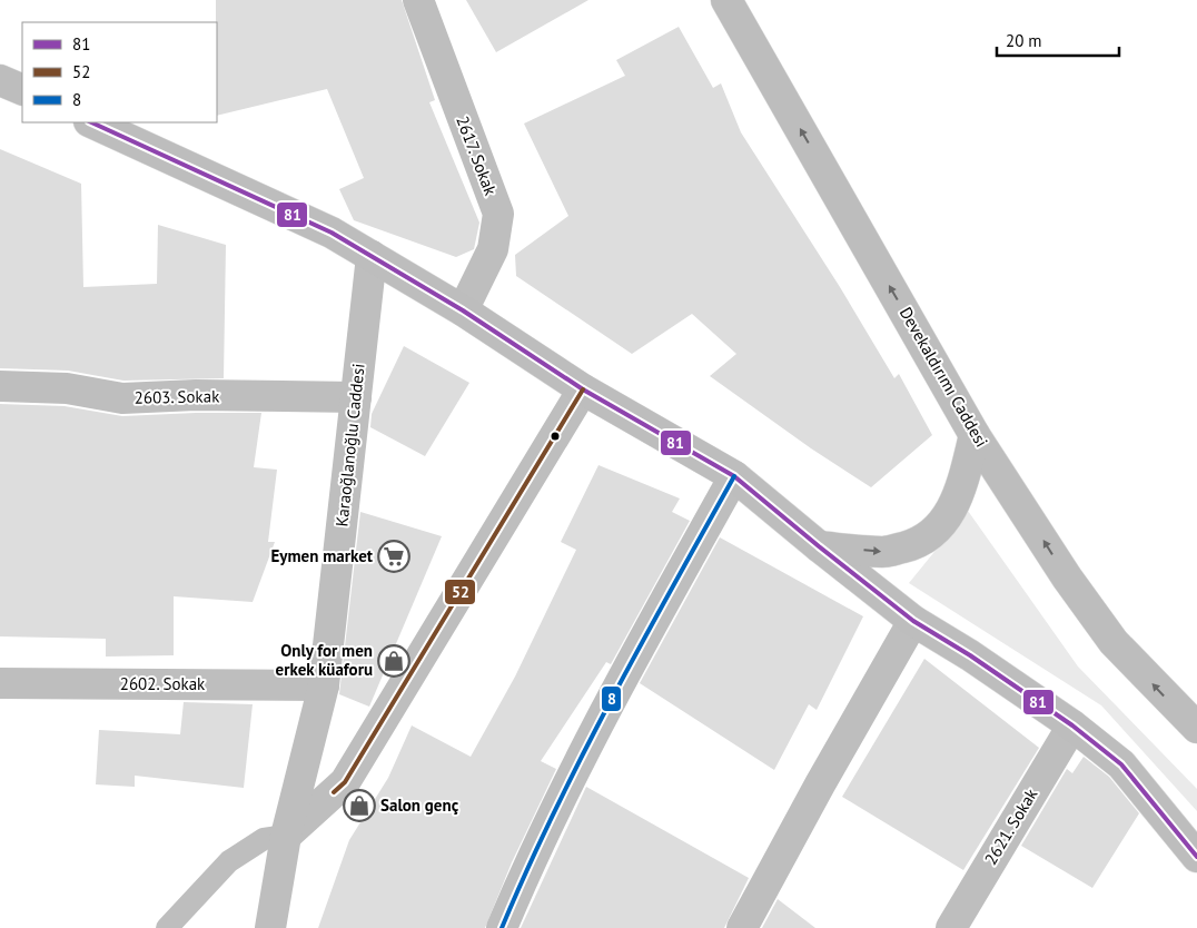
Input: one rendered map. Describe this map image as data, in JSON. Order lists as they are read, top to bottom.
{
  "streets": {
    "main road": ["Devekaldırımı Caddesi"],
    "street": [
      "2617. Sokak",
      "2603. Sokak",
      "Karaoğlanoğlu Caddesi",
      "2602. Sokak",
      "2621. Sokak"
    ]
  },
  "crossings": [
    ["2603. Sokak", "Karaoğlanoğlu Caddesi"],
    ["Karaoğlanoğlu Caddesi", "2602. Sokak"]
  ],
  "places": {
    "supermarket": ["Eymen market"],
    "shop": ["Only for men erkek küaforu", "Salon genç"]
  },
  "lines": ["transit line 81", "transit line 52", "transit line 8"],
  "legend": ["81", "52", "8"],
  "scale_bar": "20 m"
}
